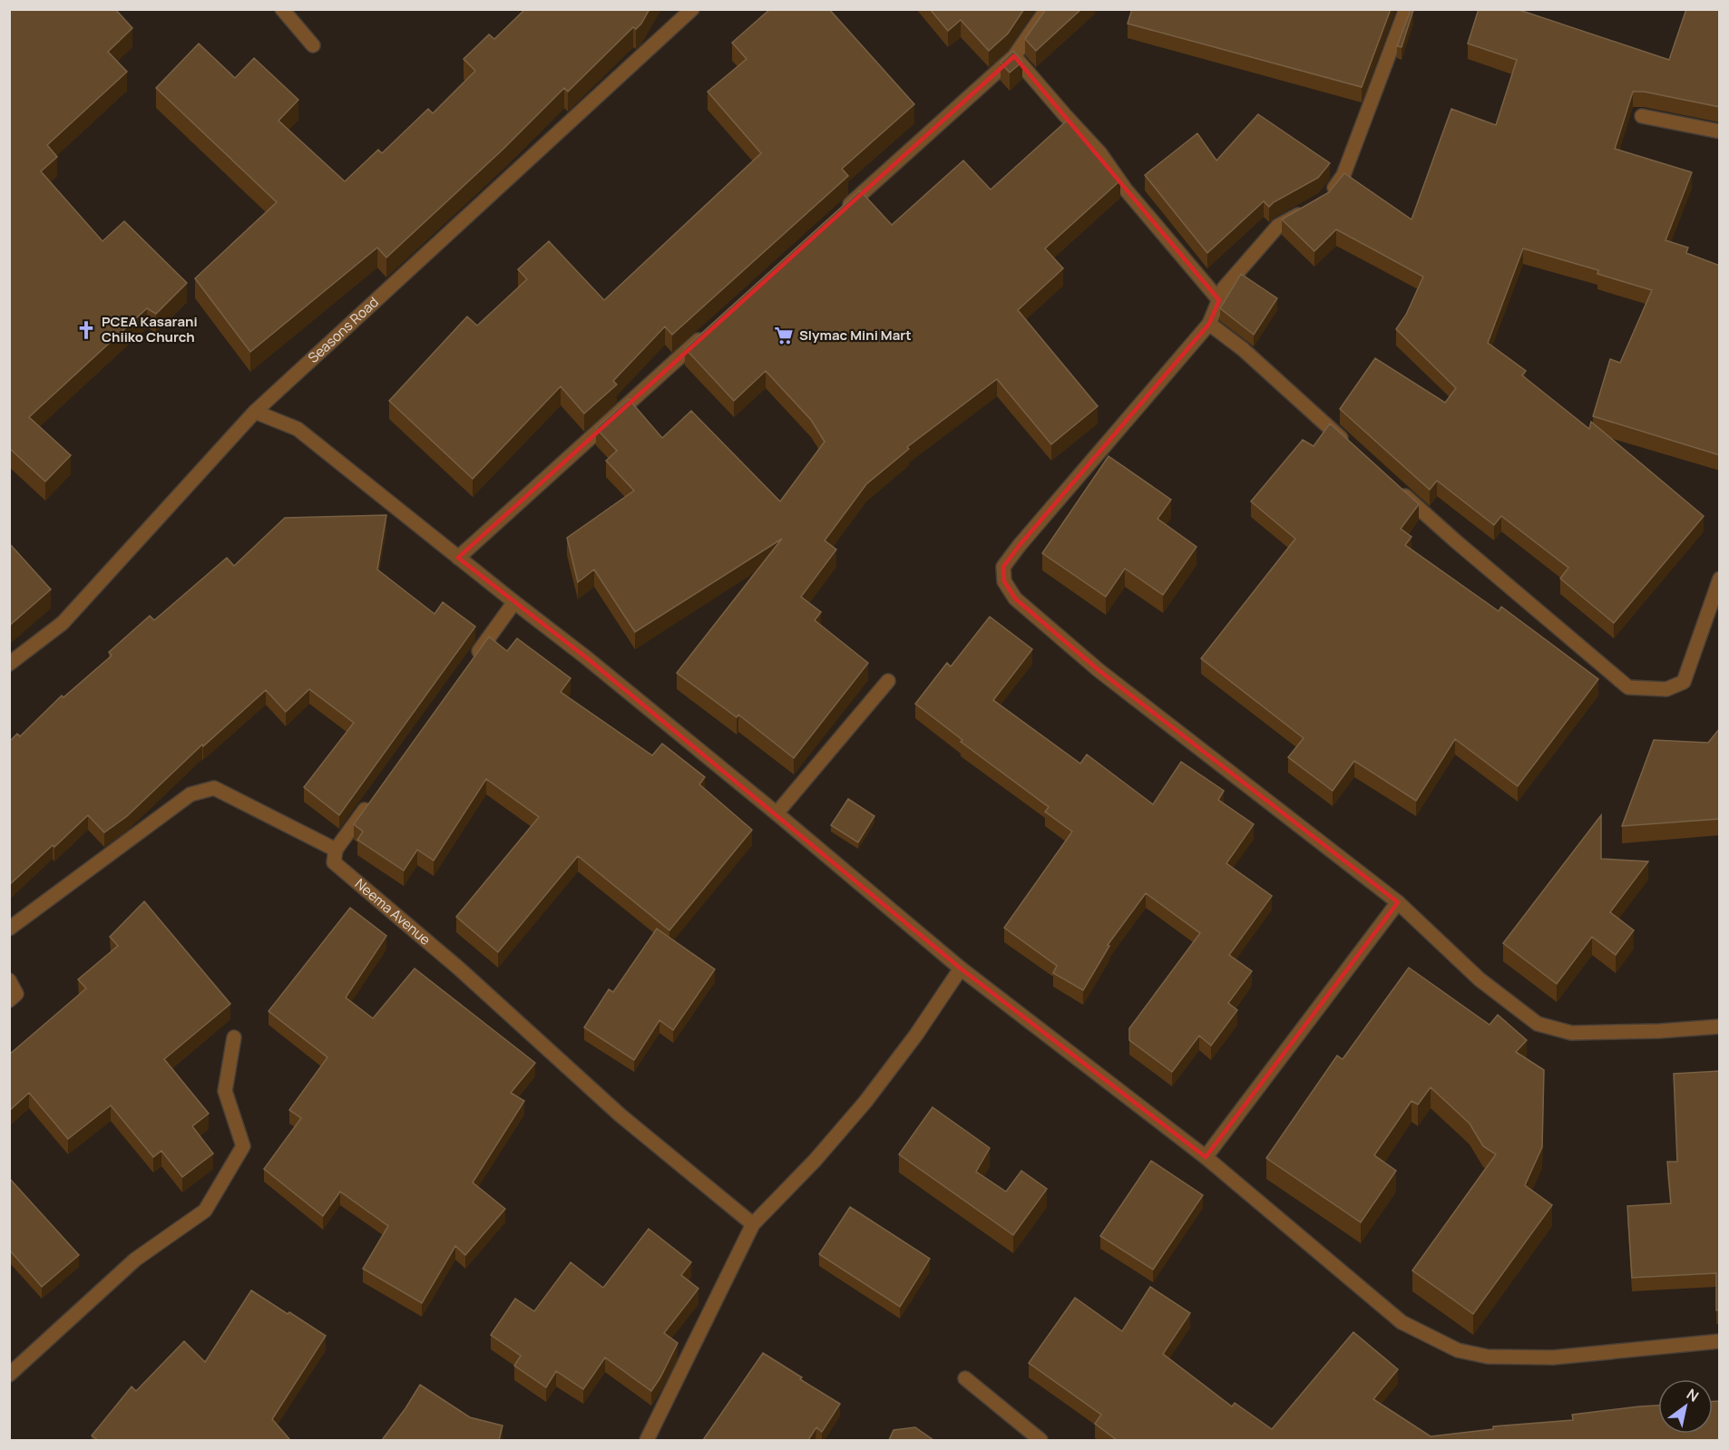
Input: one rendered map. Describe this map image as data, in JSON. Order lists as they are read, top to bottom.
{
  "streets": {
    "street": ["Seasons Road", "Neema Avenue"]
  },
  "places": {
    "church": ["PCEA Kasarani Chiiko Church"],
    "supermarket": ["Slymac Mini Mart"]
  },
  "north": "top right"
}
